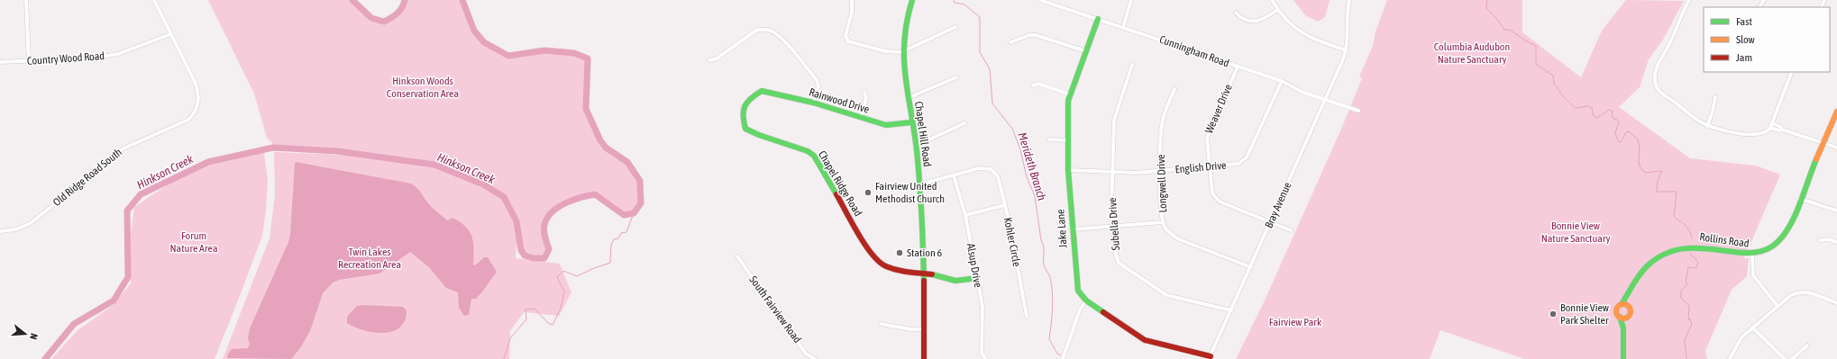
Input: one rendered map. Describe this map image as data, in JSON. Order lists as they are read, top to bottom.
{
  "streets": {
    "street": [
      "Cunningham Road",
      "Country Wood Road",
      "Rainwood Drive",
      "Weaver Drive",
      "Chapel Hill Road",
      "English Drive",
      "Old Ridge Road South",
      "Chapel Ridge Road",
      "Longwell Drive",
      "Bray Avenue",
      "Subella Drive",
      "Jake Lane",
      "Rollins Road",
      "Kohler Circle",
      "Alsup Drive",
      "South Fairview Road"
    ]
  },
  "crossings": [
    ["Cunningham Road", "Weaver Drive"],
    ["Cunningham Road", "English Drive"],
    ["Cunningham Road", "Bray Avenue"],
    ["Cunningham Road", "Jake Lane"],
    ["Country Wood Road", "Old Ridge Road South"],
    ["Rainwood Drive", "Chapel Hill Road"],
    ["Rainwood Drive", "Chapel Ridge Road"],
    ["Weaver Drive", "English Drive"],
    ["Weaver Drive", "Bray Avenue"],
    ["Chapel Hill Road", "Chapel Ridge Road"],
    ["English Drive", "Longwell Drive"],
    ["English Drive", "Subella Drive"],
    ["English Drive", "Jake Lane"],
    ["Longwell Drive", "Bray Avenue"],
    ["Bray Avenue", "Subella Drive"],
    ["Bray Avenue", "Jake Lane"],
    ["Kohler Circle", "Alsup Drive"]
  ],
  "water": ["Merideth Branch", "Hinkson Creek"],
  "parks": [
    "Columbia Audubon Nature Sanctuary",
    "Hinkson Woods Conservation Area",
    "Bonnie View Nature Sanctuary",
    "Forum Nature Area",
    "Twin Lakes Recreation Area",
    "Fairview Park"
  ],
  "places": ["Fairview United Methodist Church", "Station 6", "Bonnie View Park Shelter"],
  "legend": ["Fast", "Slow", "Jam"],
  "north": "right"
}
